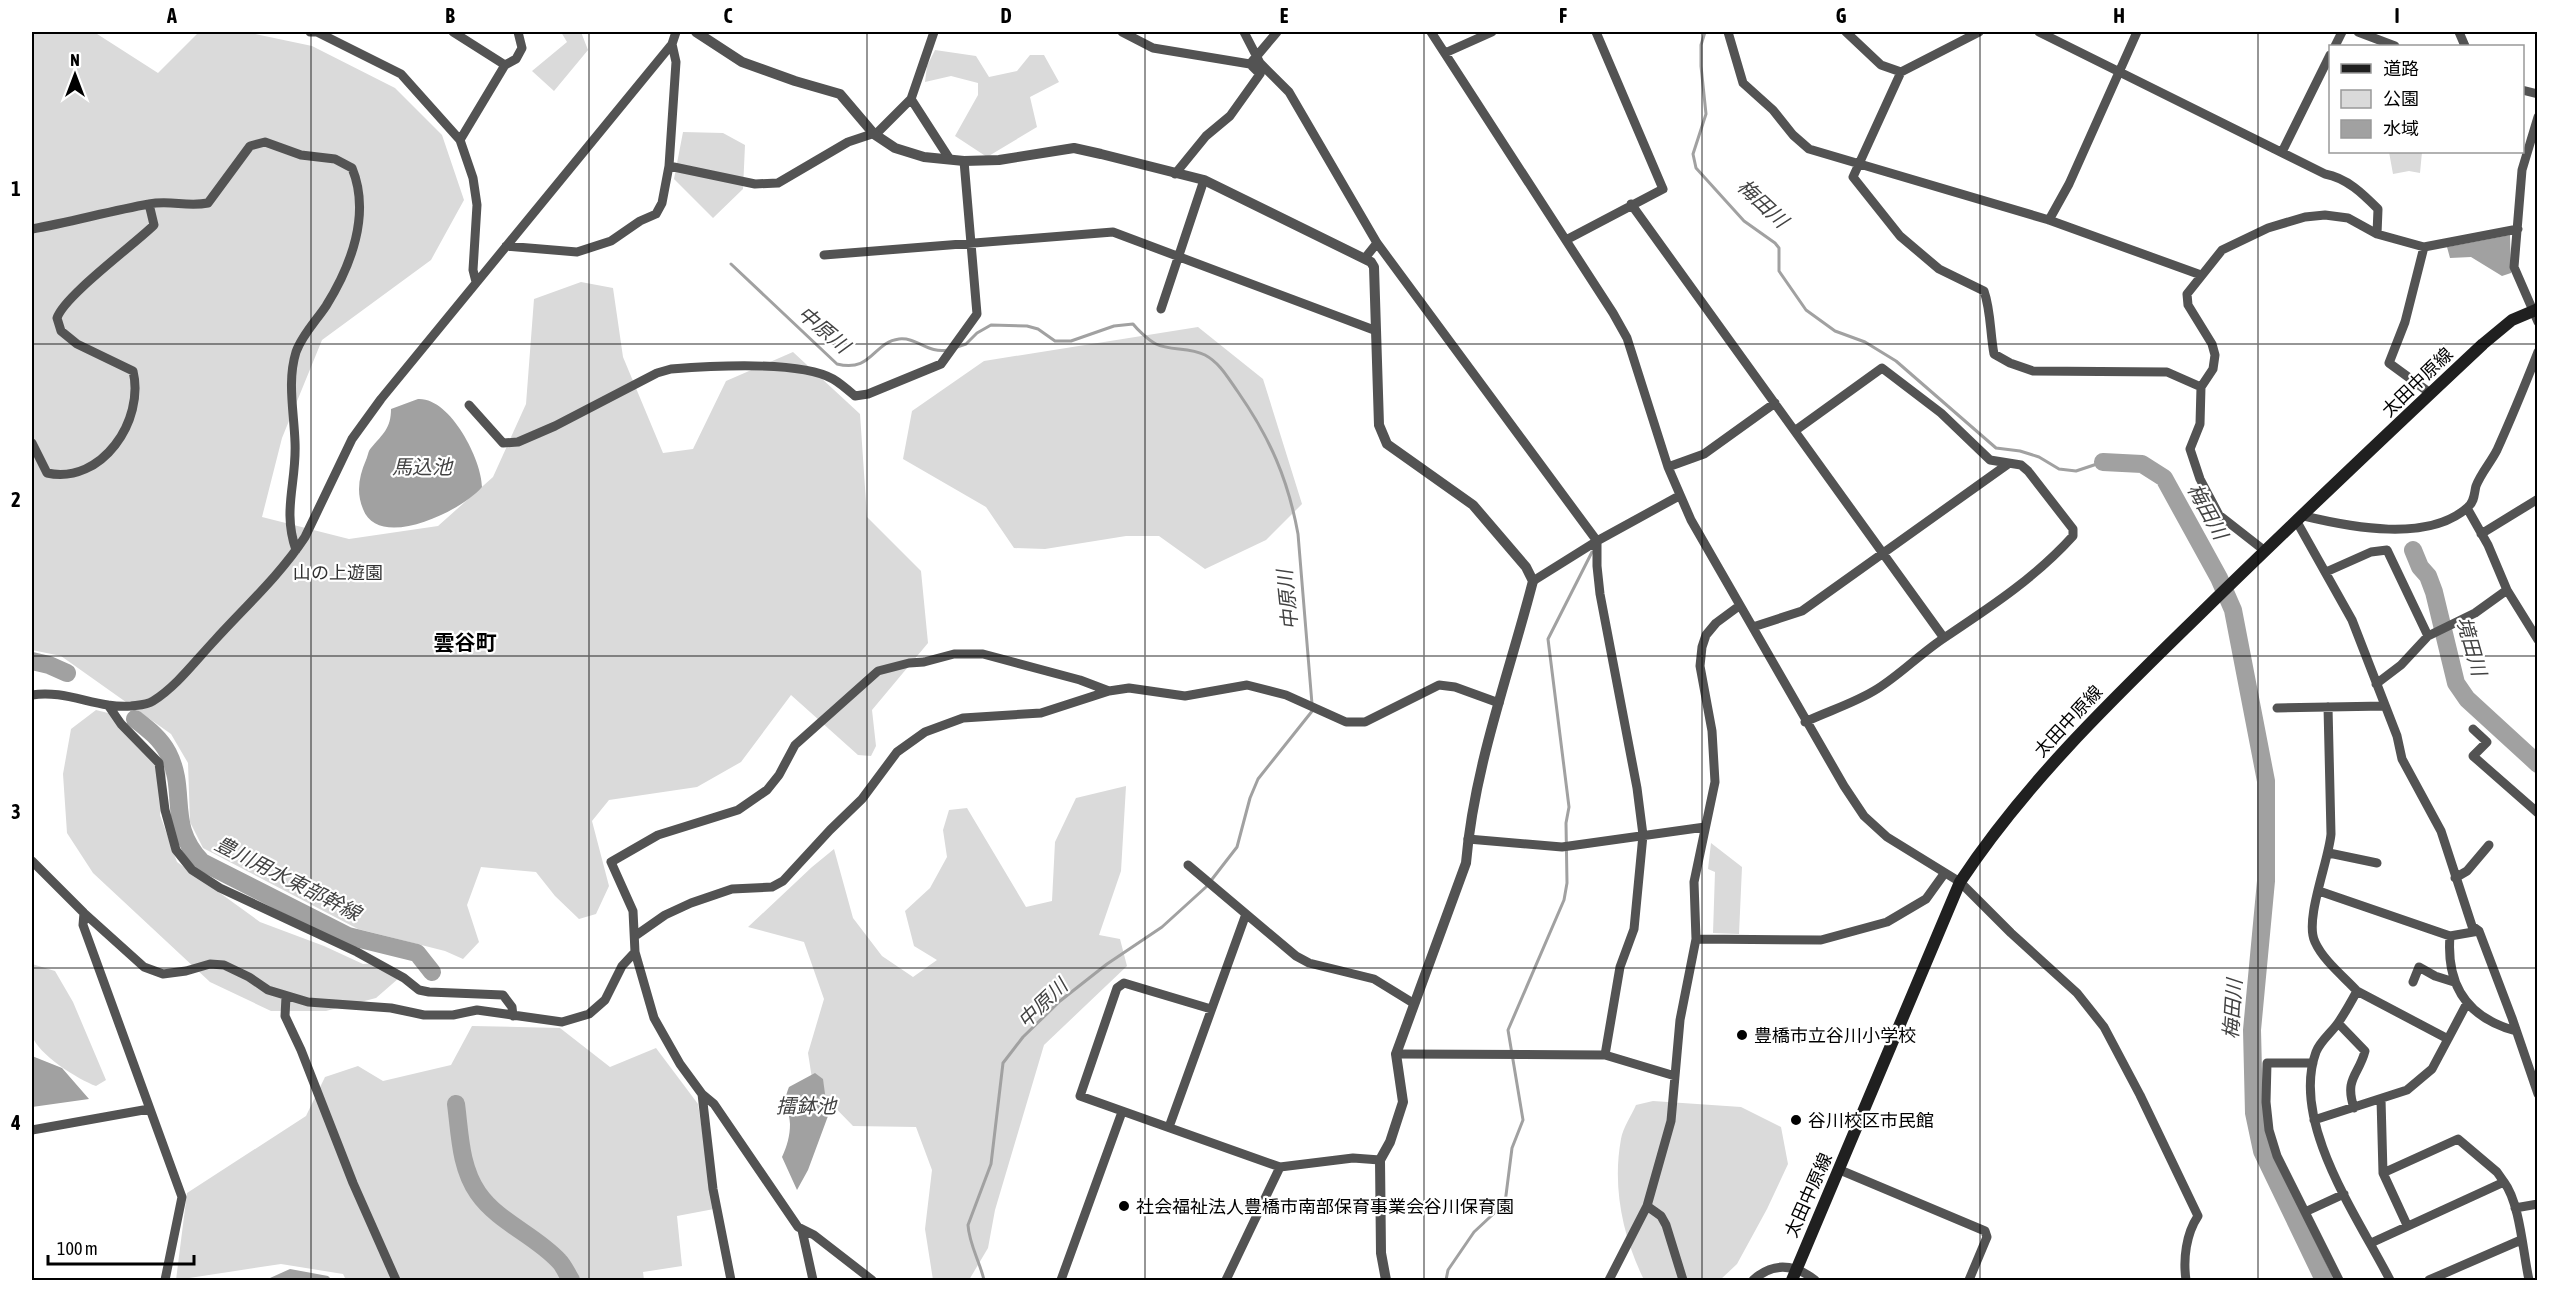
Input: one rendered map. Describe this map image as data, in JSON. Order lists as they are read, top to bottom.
{
  "streets": {
    "main road": ["太田中原線"]
  },
  "districts": ["雲谷町"],
  "water": [
    "梅田川",
    "中原川",
    "馬込池",
    "境田川",
    "豊川用水東部幹線",
    "擂鉢池"
  ],
  "parks": ["山の上遊園"],
  "places": ["豊橋市立谷川小学校", "谷川校区市民館", "社会福祉法人豊橋市南部保育事業会谷川保育園"],
  "legend": ["道路", "公園", "水域"],
  "scale_bar": "100 m",
  "north": "top",
  "grid": {
    "columns": [
      "A",
      "B",
      "C",
      "D",
      "E",
      "F",
      "G",
      "H",
      "I"
    ],
    "rows": [
      "1",
      "2",
      "3",
      "4"
    ]
  }
}
